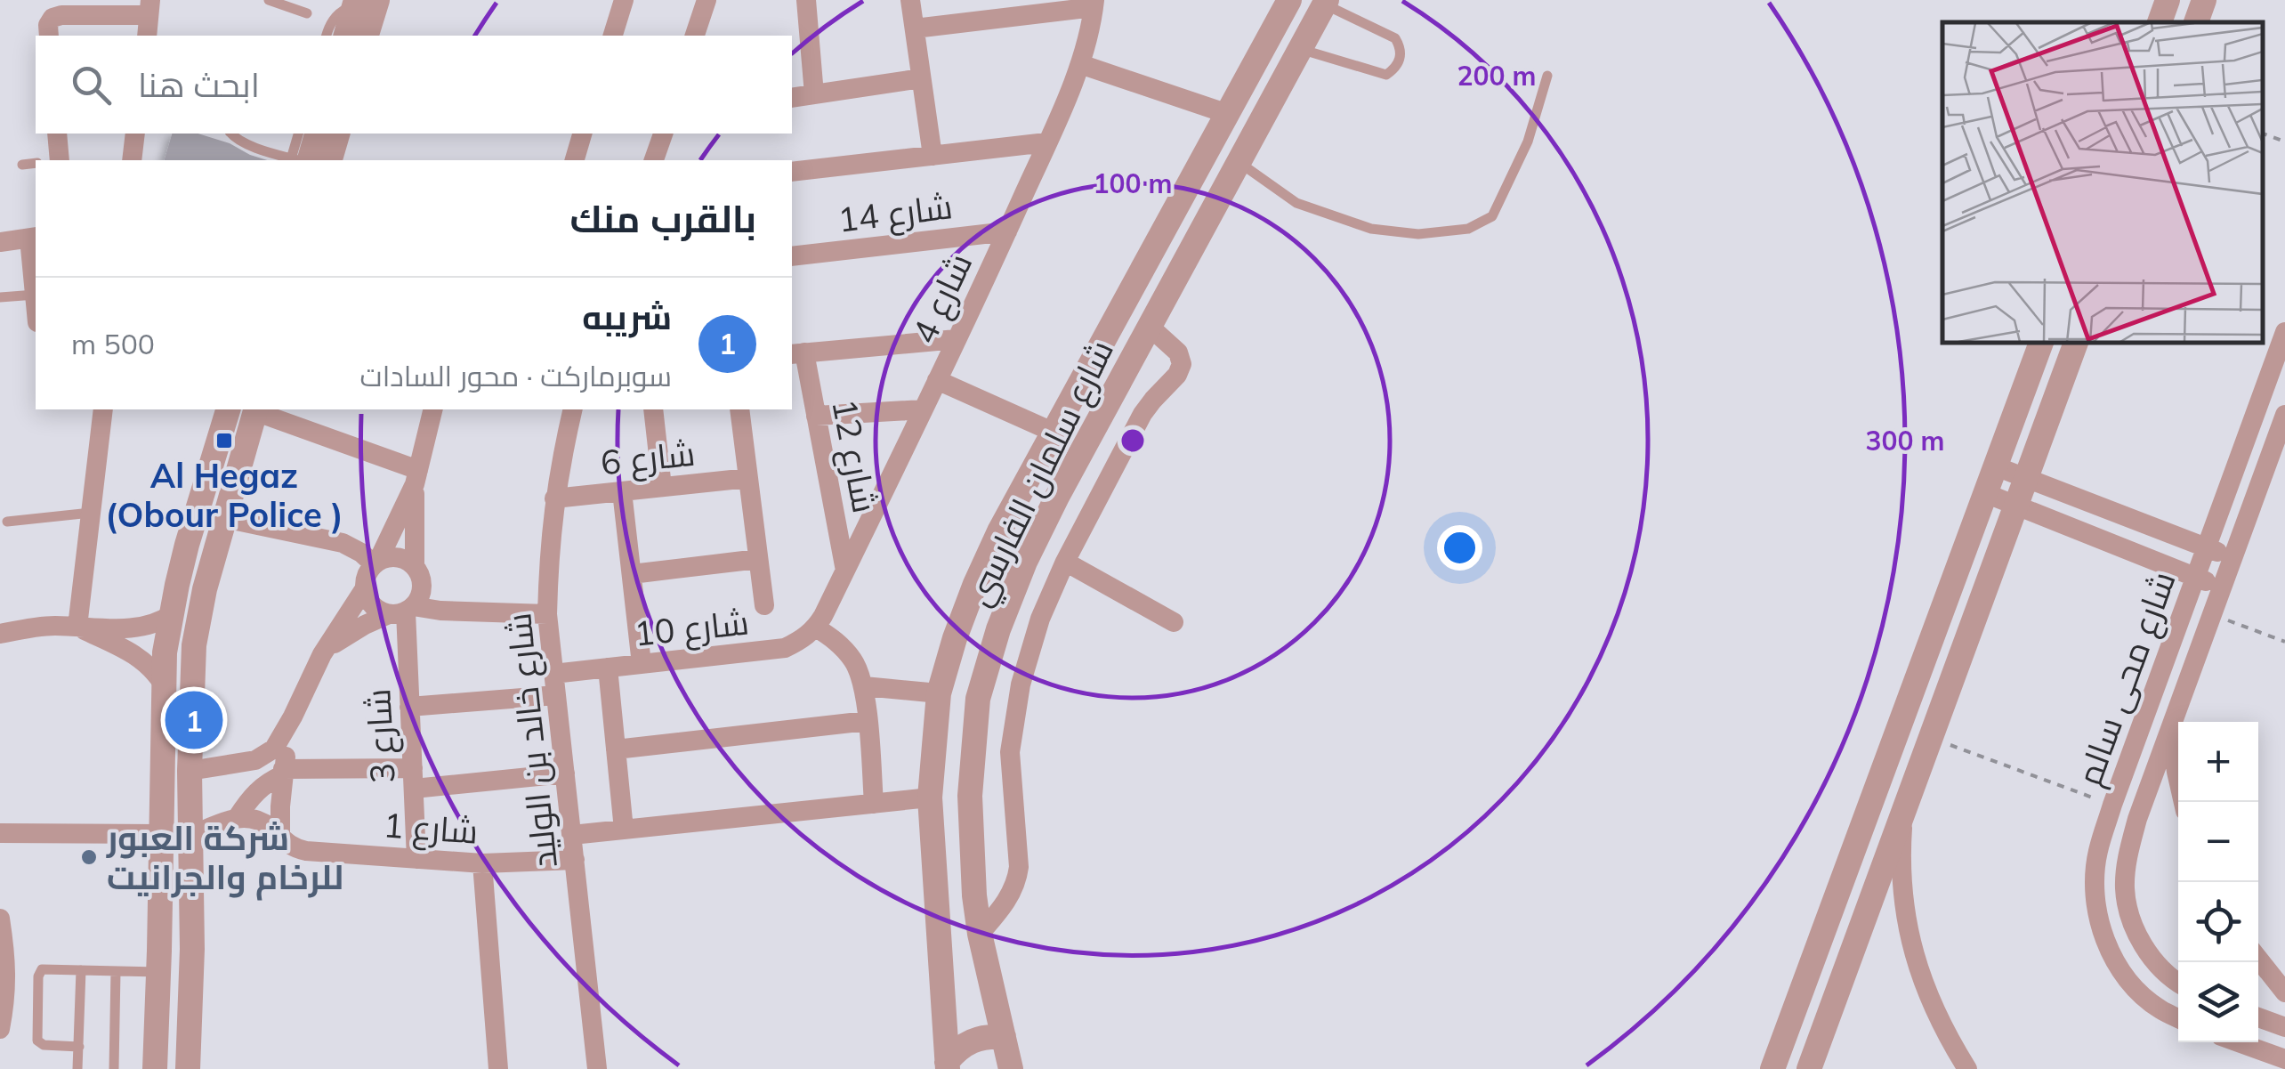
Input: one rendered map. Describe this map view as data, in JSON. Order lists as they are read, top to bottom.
{
  "streets": {
    "street": [
      "شارع 14",
      "شارع 4",
      "شارع 12",
      "شارع 6",
      "شارع سلمان الفارسي",
      "شارع 10",
      "شارع محى سالم",
      "شارع 3",
      "شارع خالد بن الوليد",
      "شارع 1"
    ]
  },
  "crossings": [
    ["شارع 14", "شارع 4"],
    ["شارع 4", "شارع 12"],
    ["شارع 4", "شارع 10"],
    ["شارع 6", "شارع خالد بن الوليد"],
    ["شارع 10", "شارع خالد بن الوليد"],
    ["شارع 3", "شارع 1"],
    ["شارع خالد بن الوليد", "شارع 1"]
  ],
  "places": {
    "transit": ["Al Hegaz (Obour Police )"],
    "other": ["شركة العبور للرخام والجرانيت"]
  },
  "page": {
    "search": "ابحث هنا",
    "heading": "بالقرب منك",
    "list": [
      {
        "mark": "1",
        "name": "شريبه",
        "note": "سوبرماركت · محور السادات",
        "value": "500 m"
      }
    ],
    "pins": "1",
    "map_buttons": ["+", "−"]
  },
  "rings": ["200 m", "100 m", "300 m"]
}
